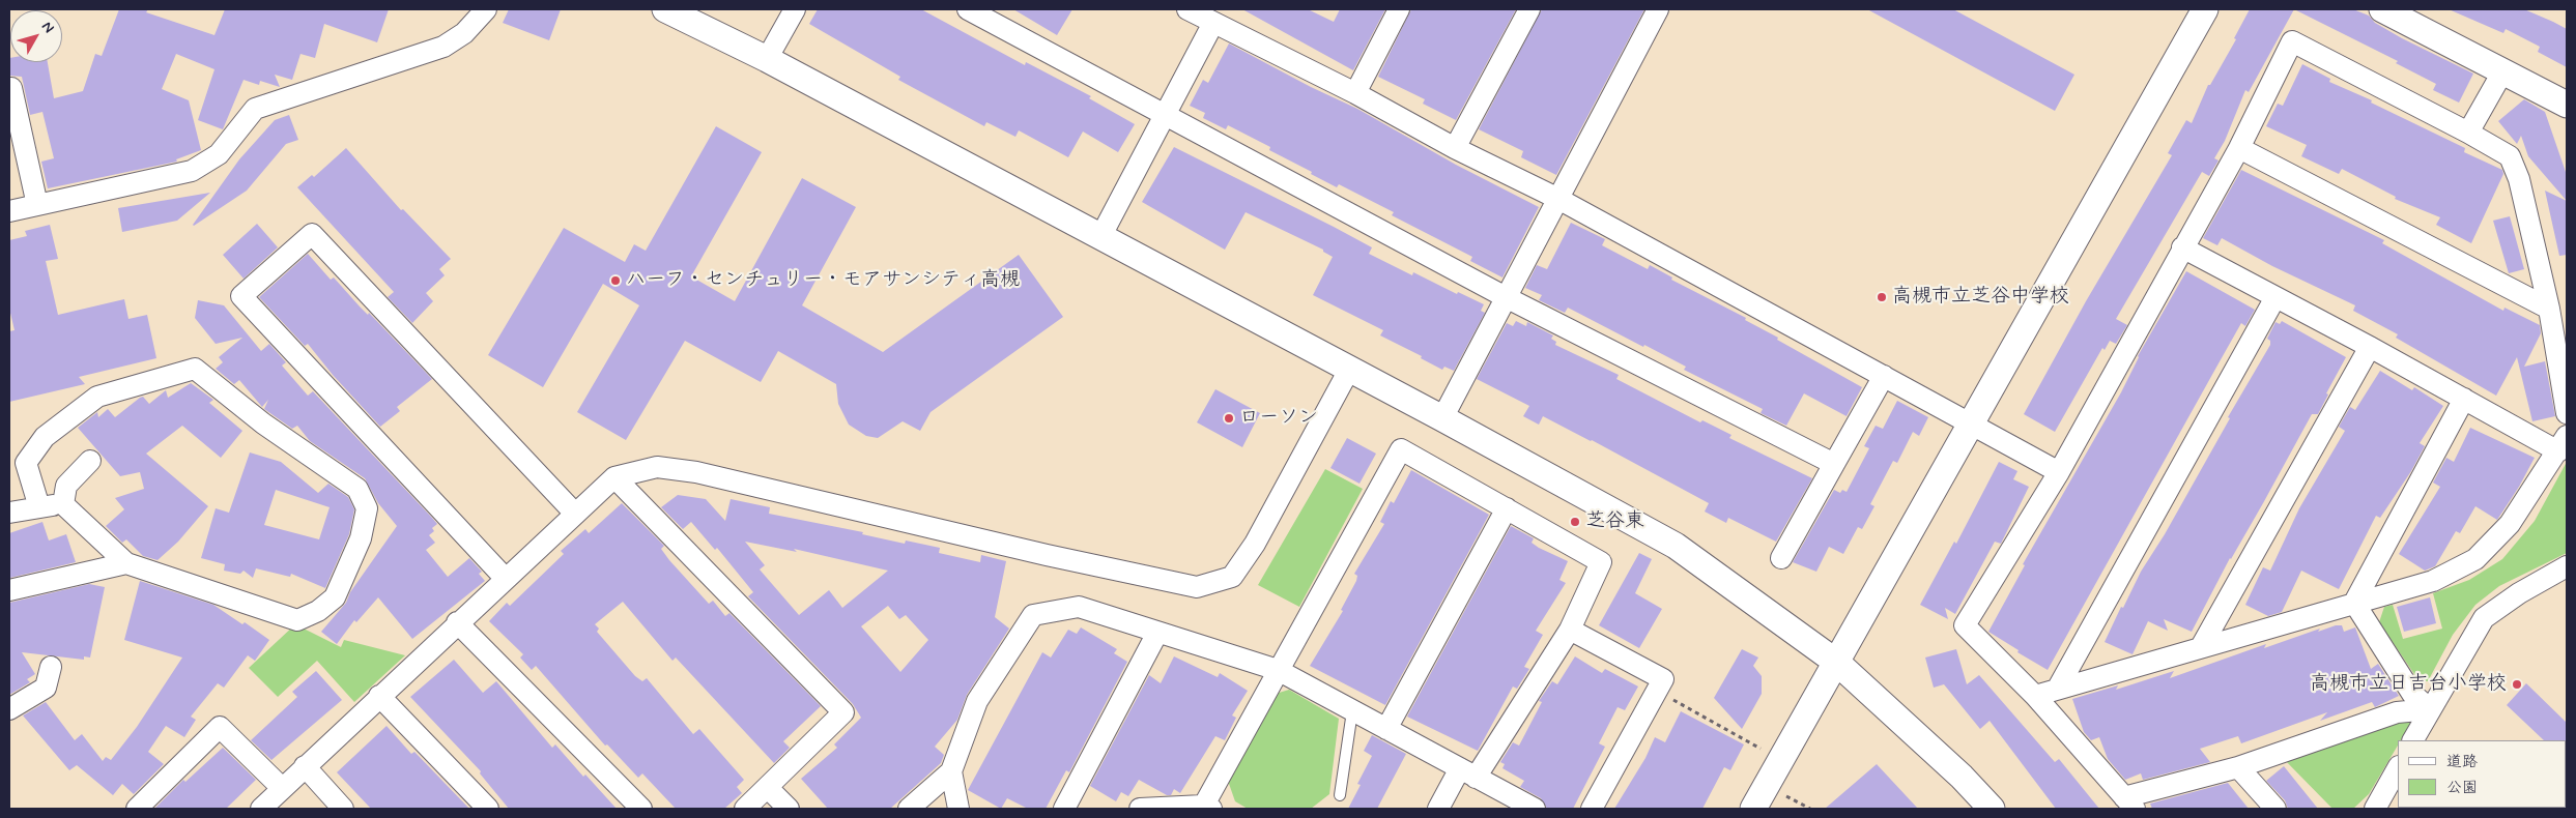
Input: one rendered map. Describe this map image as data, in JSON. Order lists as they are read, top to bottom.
{
  "places": [
    "ハーフ・センチュリー・モアサンシティ高槻",
    "高槻市立芝谷中学校",
    "ローソン",
    "芝谷東",
    "高槻市立日吉台小学校"
  ],
  "legend": ["道路", "公園"],
  "north": "top right"
}
